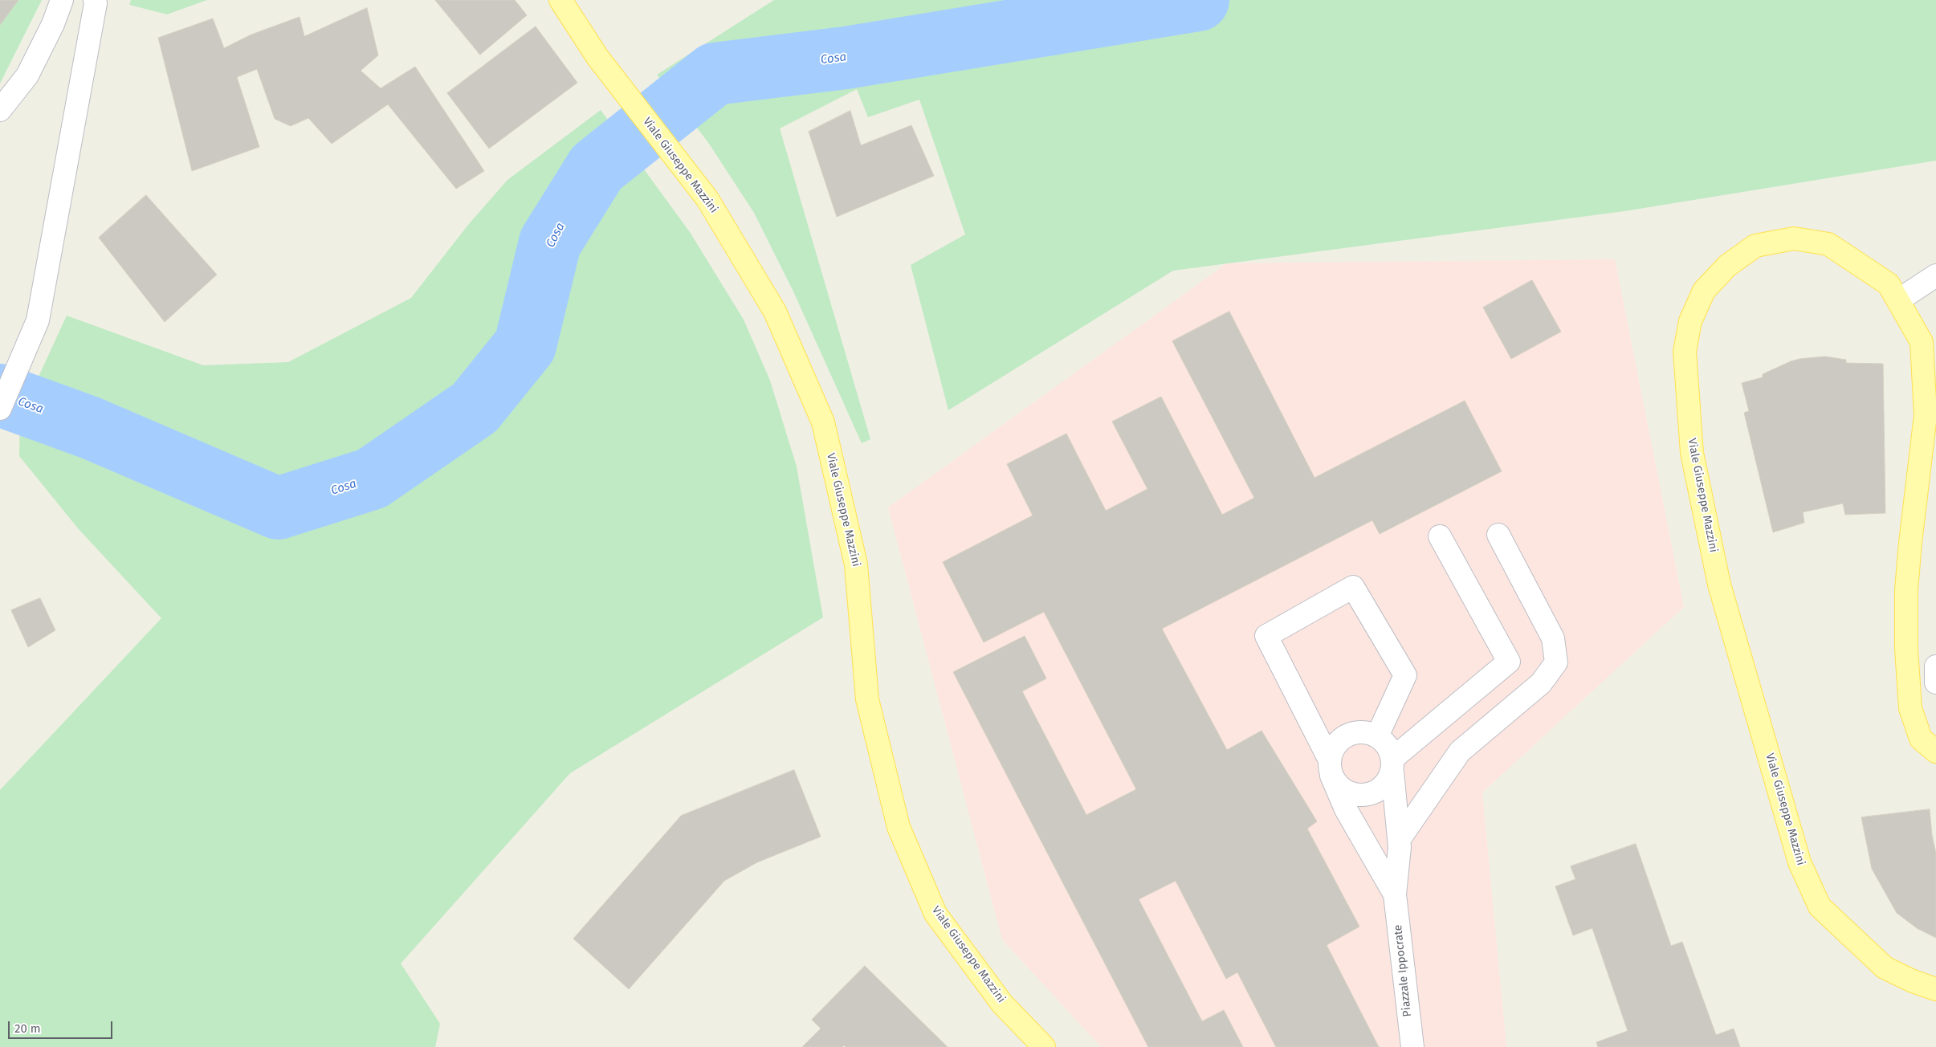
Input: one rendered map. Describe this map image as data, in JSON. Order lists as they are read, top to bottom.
{
  "streets": {
    "main road": ["Viale Giuseppe Mazzini"],
    "street": ["Piazzale Ippocrate"]
  },
  "water": ["Cosa"],
  "scale_bar": "20 m"
}
